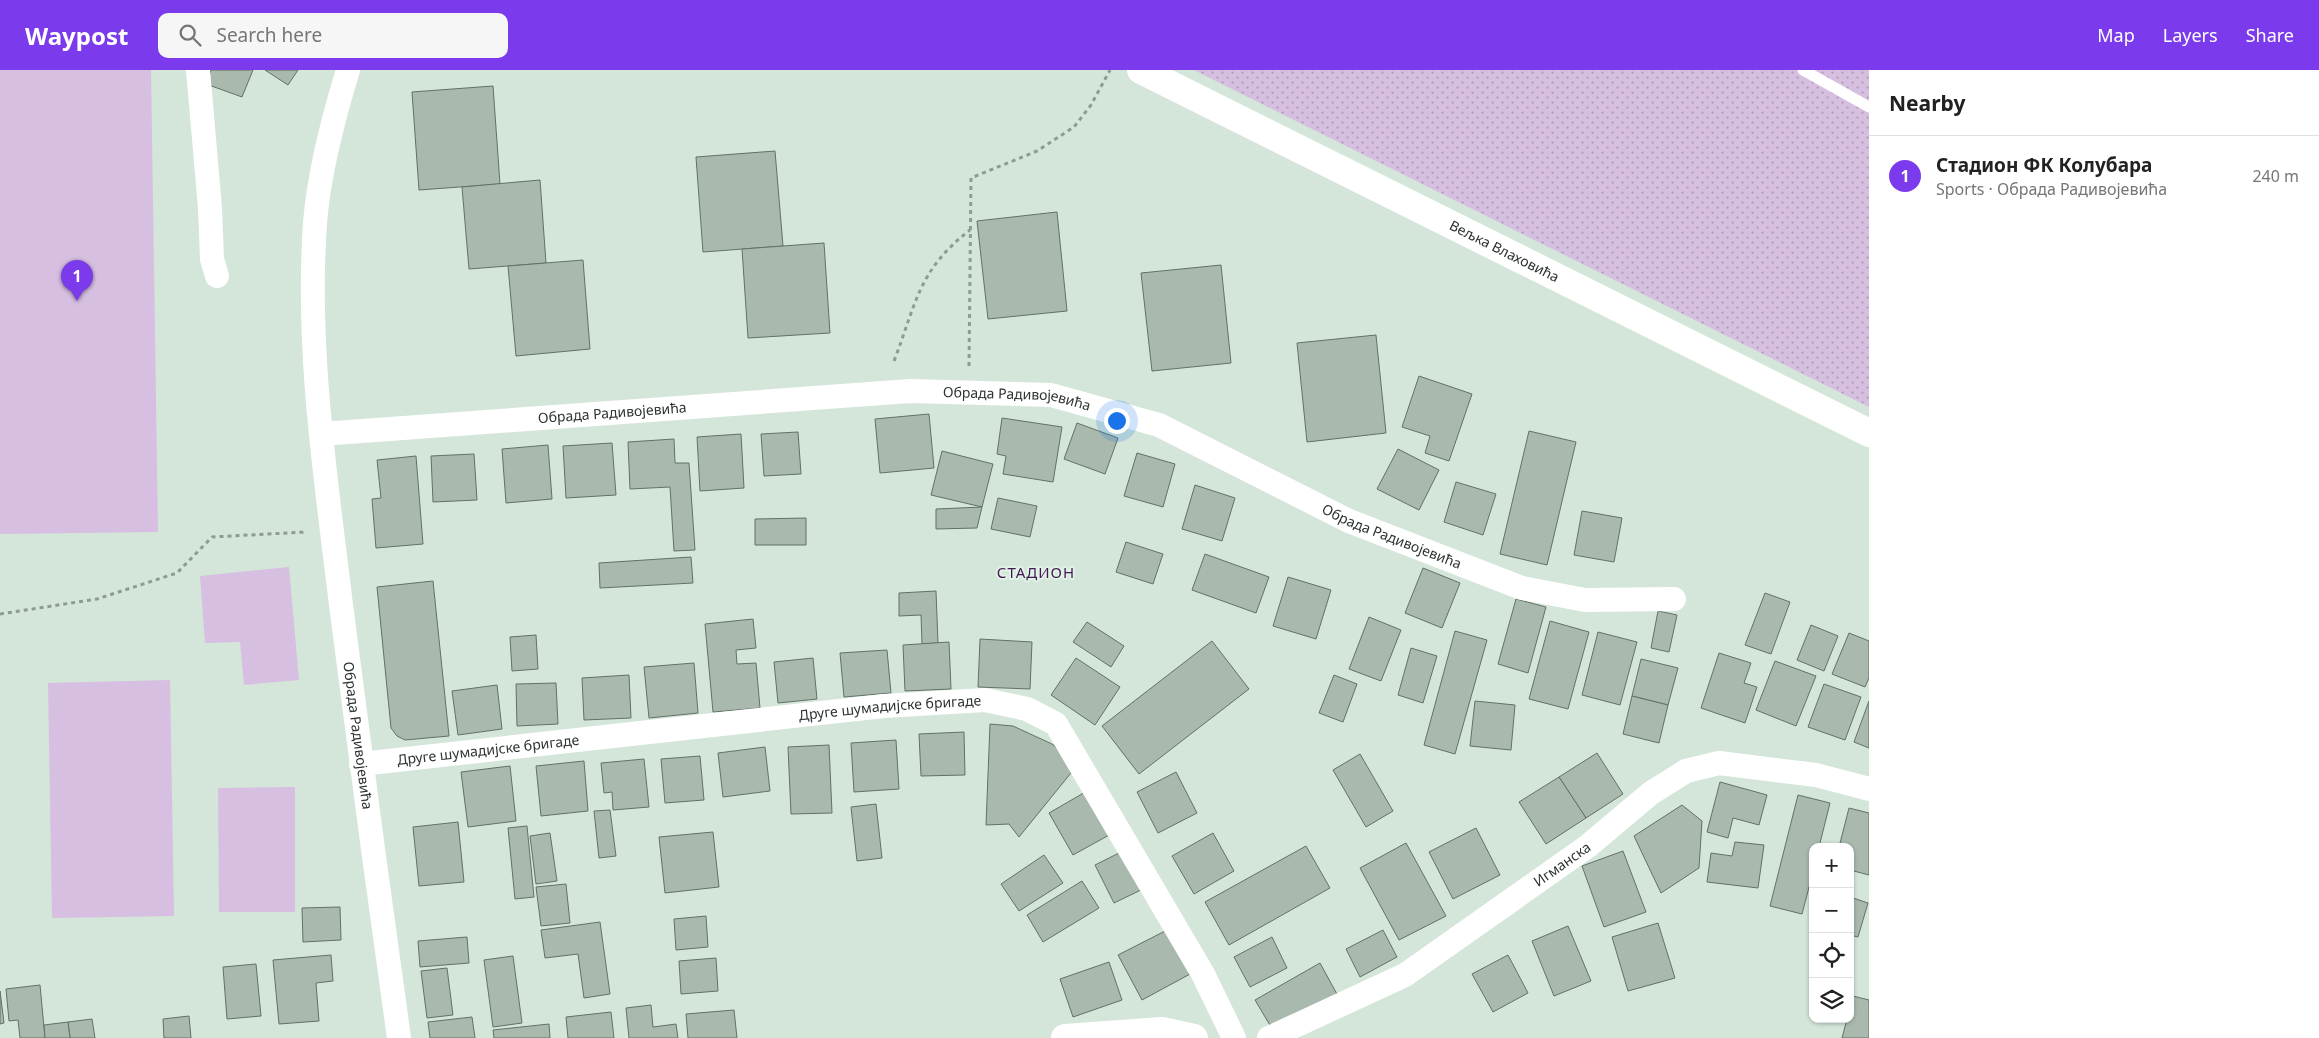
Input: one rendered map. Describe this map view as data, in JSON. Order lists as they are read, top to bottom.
{
  "streets": {
    "street": [
      "Вељка Влаховића",
      "Обрада Радивојевића",
      "Друге шумадијске бригаде",
      "Игманска"
    ]
  },
  "crossings": [
    ["Обрада Радивојевића", "Друге шумадијске бригаде"]
  ],
  "districts": ["СТАДИОН"],
  "page": {
    "header": "Waypost",
    "search": "Search here",
    "nav": ["Map", "Layers", "Share"],
    "heading": "Nearby",
    "list": [
      {
        "mark": "1",
        "name": "Стадион ФК Колубара",
        "note": "Sports · Обрада Радивојевића",
        "value": "240 m"
      }
    ],
    "pins": "1",
    "map_buttons": ["+", "−"]
  }
}
